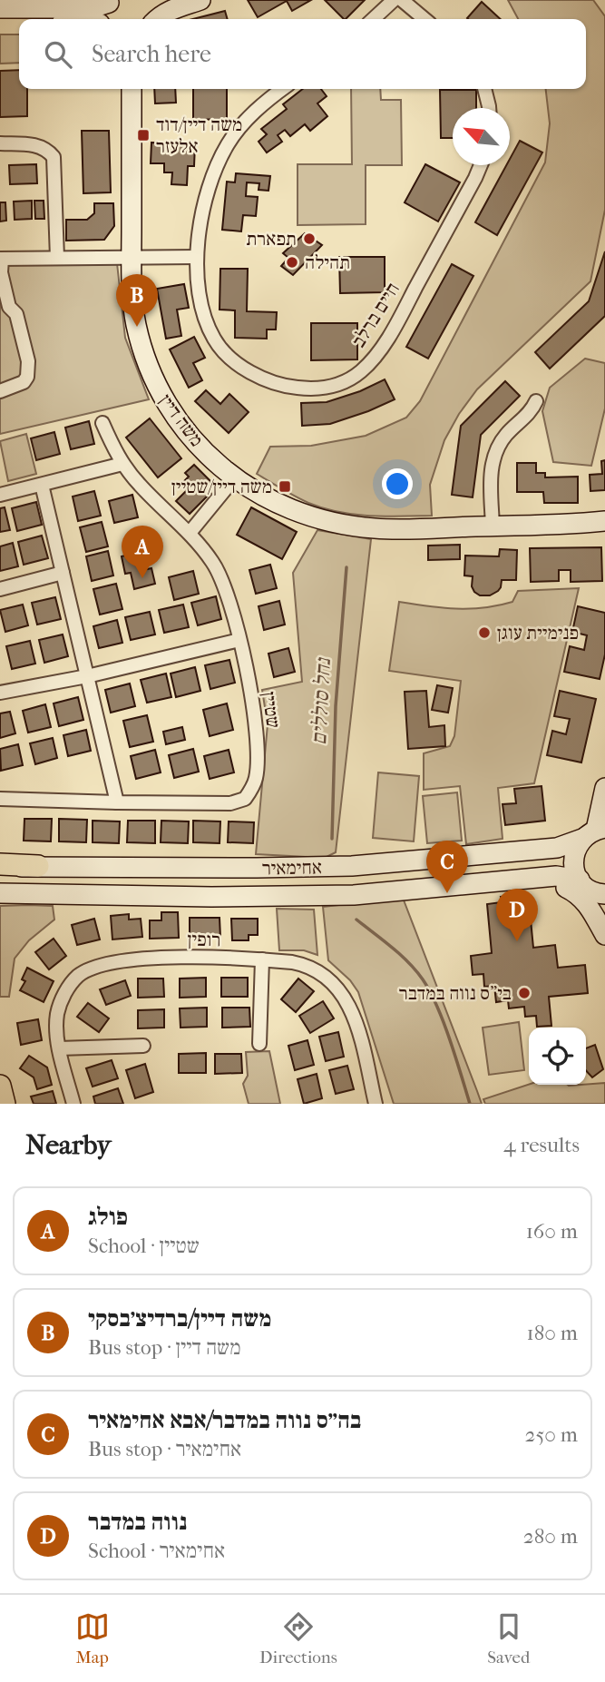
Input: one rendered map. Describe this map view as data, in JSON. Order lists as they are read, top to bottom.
{
  "streets": {
    "street": [
      "חיים ברלב",
      "משה דיין",
      "שטיין",
      "אחימאיר",
      "רופין"
    ]
  },
  "water": ["נחל סוללים"],
  "places": {
    "transit": ["משה דיין/דוד אלעזר", "משה דיין/שטיין"],
    "other": [
      "תפארת",
      "תהילה",
      "פנימיית עוגן",
      "בי\"ס נווה במדבר"
    ]
  },
  "north": "top left",
  "page": {
    "search": "Search here",
    "pins": [
      "B",
      "A",
      "C",
      "D"
    ],
    "heading": ["Nearby", "4 results"],
    "list": [
      {
        "mark": "A",
        "name": "פולג",
        "note": "School · שטיין",
        "value": "160 m"
      },
      {
        "mark": "B",
        "name": "משה דיין/ברדיצ׳בסקי",
        "note": "Bus stop · משה דיין",
        "value": "180 m"
      },
      {
        "mark": "C",
        "name": "בה״ס נווה במדבר/אבא אחימאיר",
        "note": "Bus stop · אחימאיר",
        "value": "250 m"
      },
      {
        "mark": "D",
        "name": "נווה במדבר",
        "note": "School · אחימאיר",
        "value": "280 m"
      }
    ],
    "nav": ["Map", "Directions", "Saved"]
  }
}
